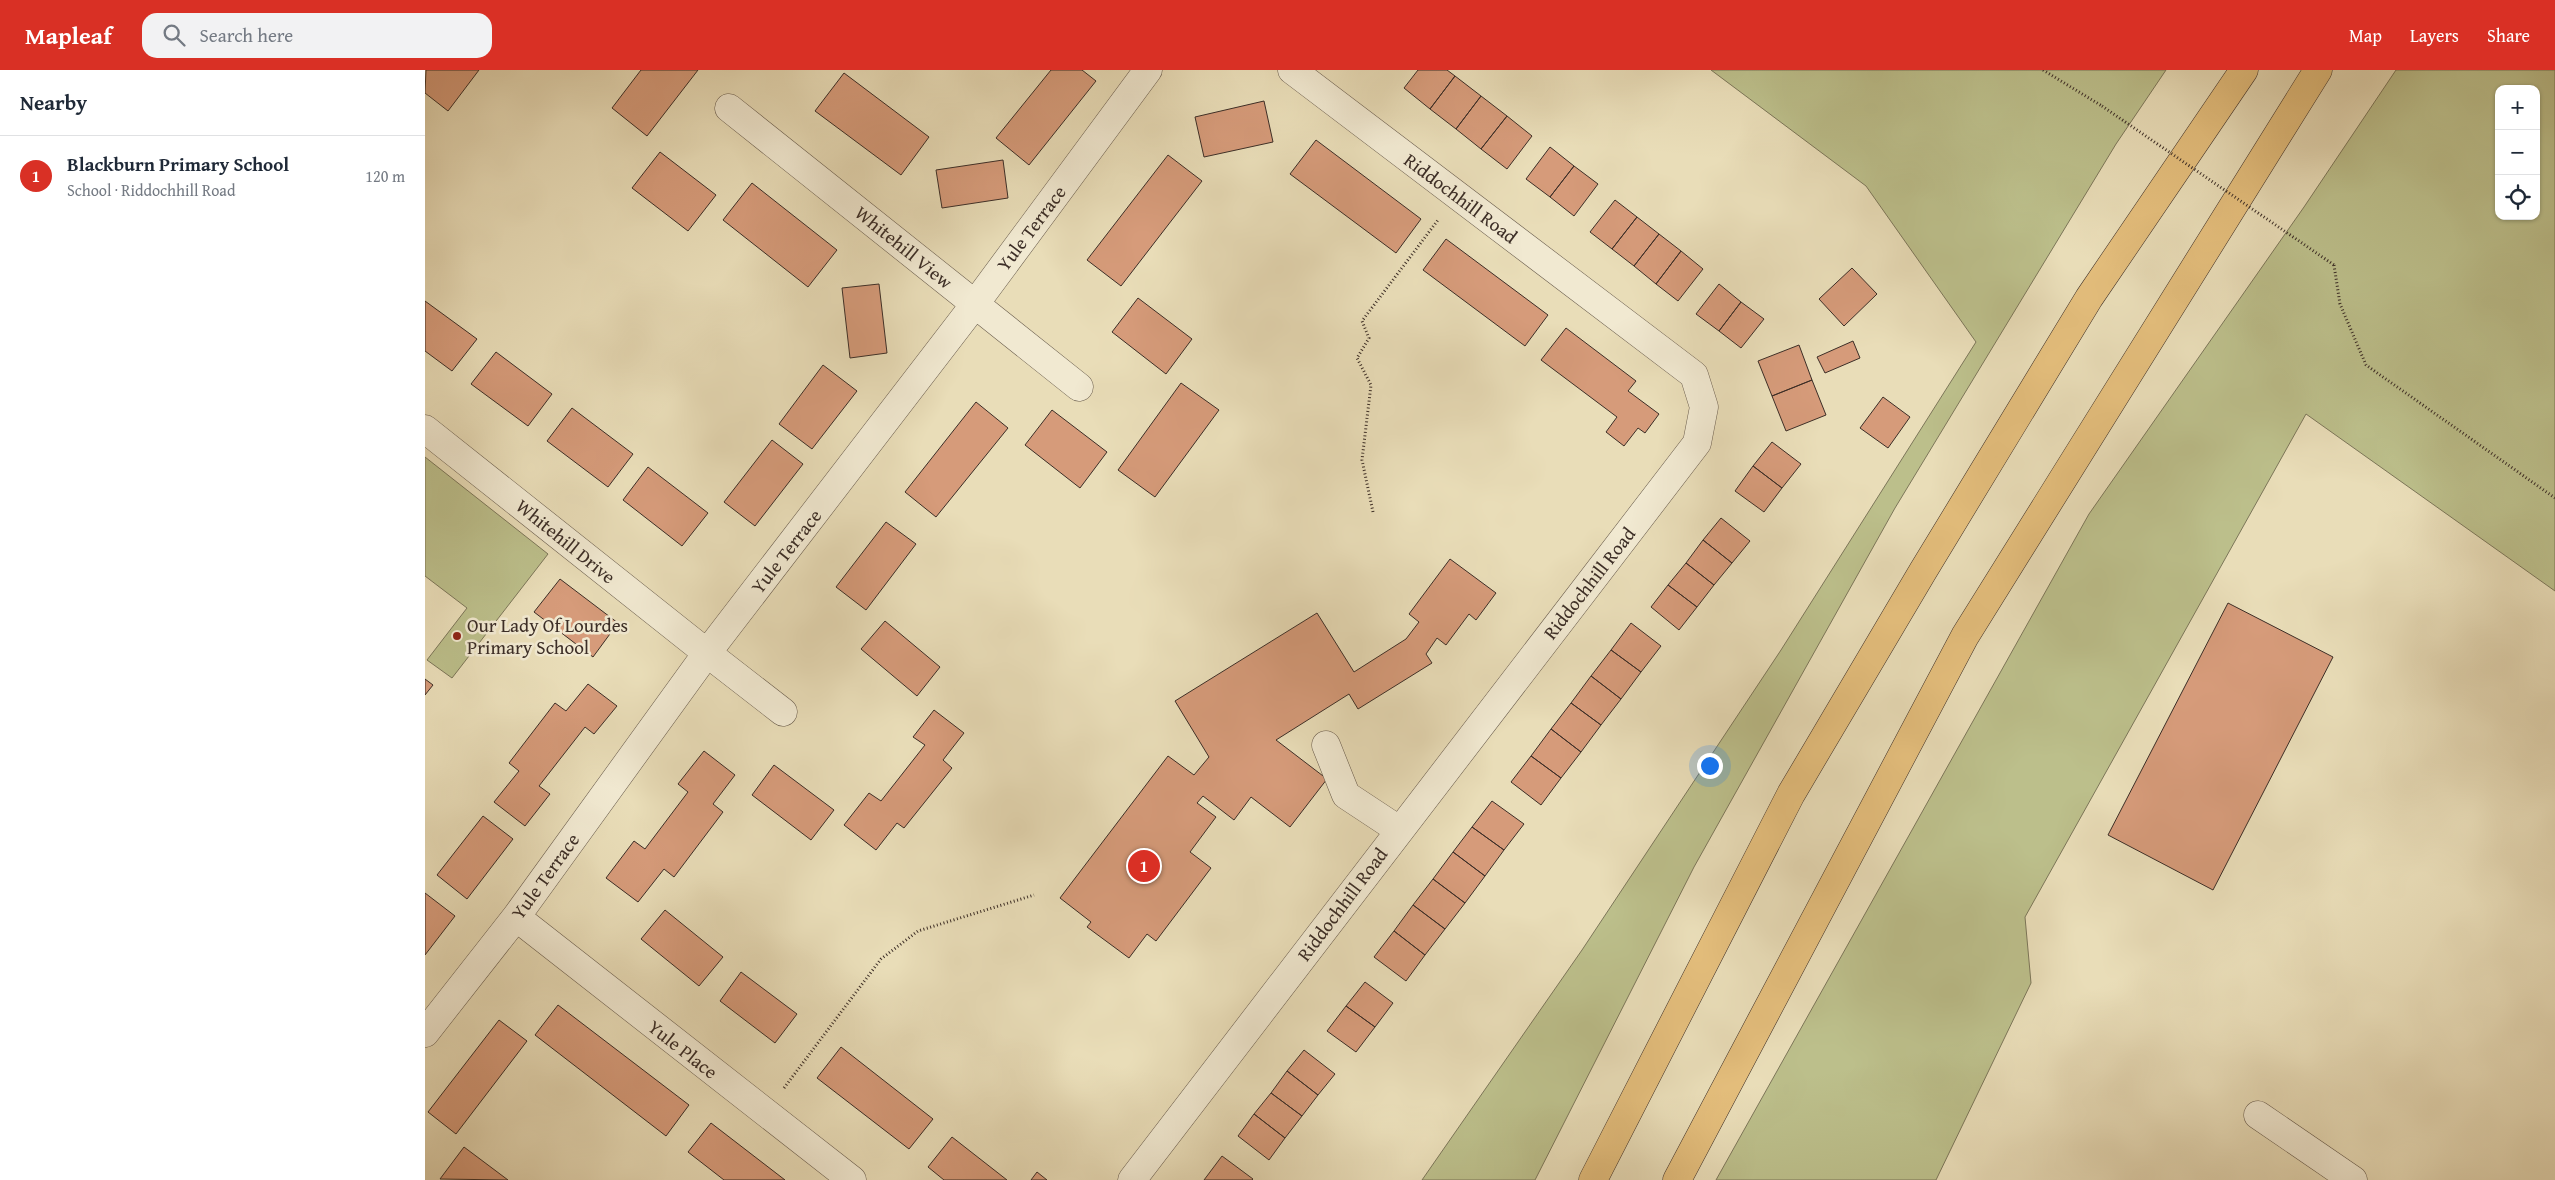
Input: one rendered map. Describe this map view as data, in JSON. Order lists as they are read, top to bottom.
{
  "streets": {
    "street": [
      "Riddochhill Road",
      "Yule Terrace",
      "Whitehill View",
      "Whitehill Drive",
      "Yule Place"
    ]
  },
  "crossings": [
    ["Yule Terrace", "Whitehill View"],
    ["Yule Terrace", "Whitehill Drive"],
    ["Yule Terrace", "Yule Place"]
  ],
  "places": ["Our Lady Of Lourdes Primary School"],
  "page": {
    "header": "Mapleaf",
    "search": "Search here",
    "nav": ["Map", "Layers", "Share"],
    "heading": "Nearby",
    "map_buttons": ["+", "−"],
    "list": [
      {
        "mark": "1",
        "name": "Blackburn Primary School",
        "note": "School · Riddochhill Road",
        "value": "120 m"
      }
    ],
    "pins": "1"
  }
}
